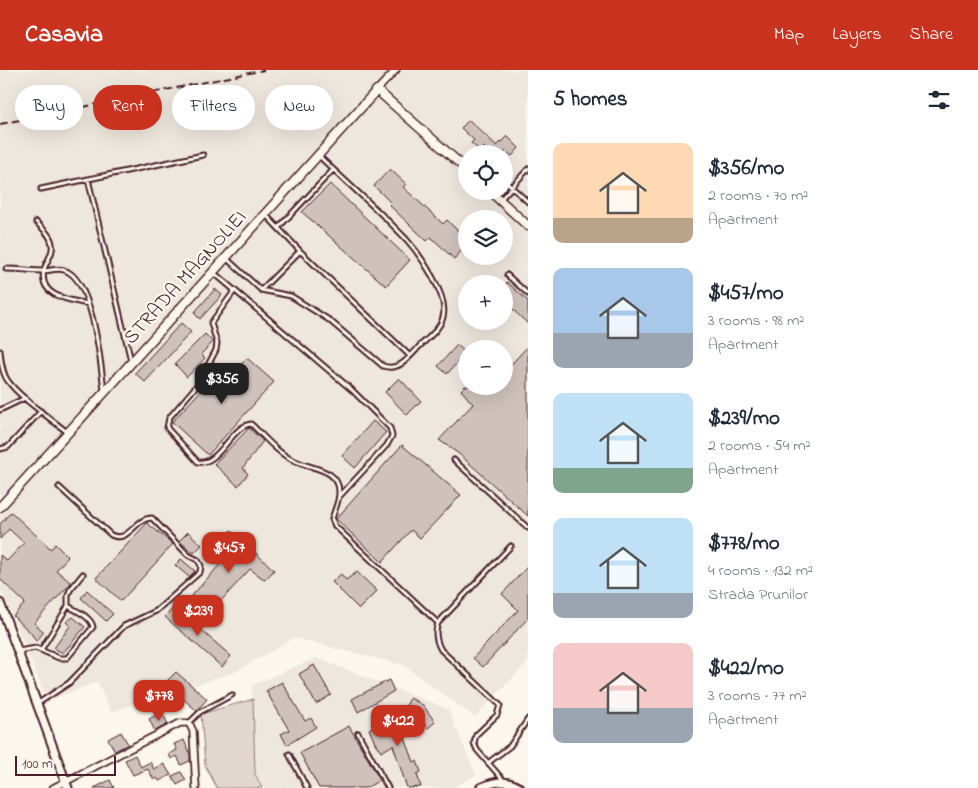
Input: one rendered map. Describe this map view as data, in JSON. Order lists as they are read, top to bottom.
{
  "streets": {
    "main road": ["STRADA MAGNOLIEI"]
  },
  "scale_bar": "100 m",
  "page": {
    "header": "Casavia",
    "nav": ["Map", "Layers", "Share"],
    "heading": "5 homes",
    "chip": [
      "Buy",
      "Rent",
      "Filters",
      "New"
    ],
    "list": [
      {
        "name": "$356/mo",
        "note": "2 rooms · 70 m² · Apartment"
      },
      {
        "name": "$457/mo",
        "note": "3 rooms · 98 m² · Apartment"
      },
      {
        "name": "$239/mo",
        "note": "2 rooms · 54 m² · Apartment"
      },
      {
        "name": "$778/mo",
        "note": "4 rooms · 132 m² · Strada Prunilor"
      },
      {
        "name": "$422/mo",
        "note": "3 rooms · 77 m² · Apartment"
      }
    ],
    "map_buttons": ["+", "−"],
    "price": [
      "$356",
      "$457",
      "$239",
      "$778",
      "$422"
    ],
    "scale": "100 m"
  }
}
